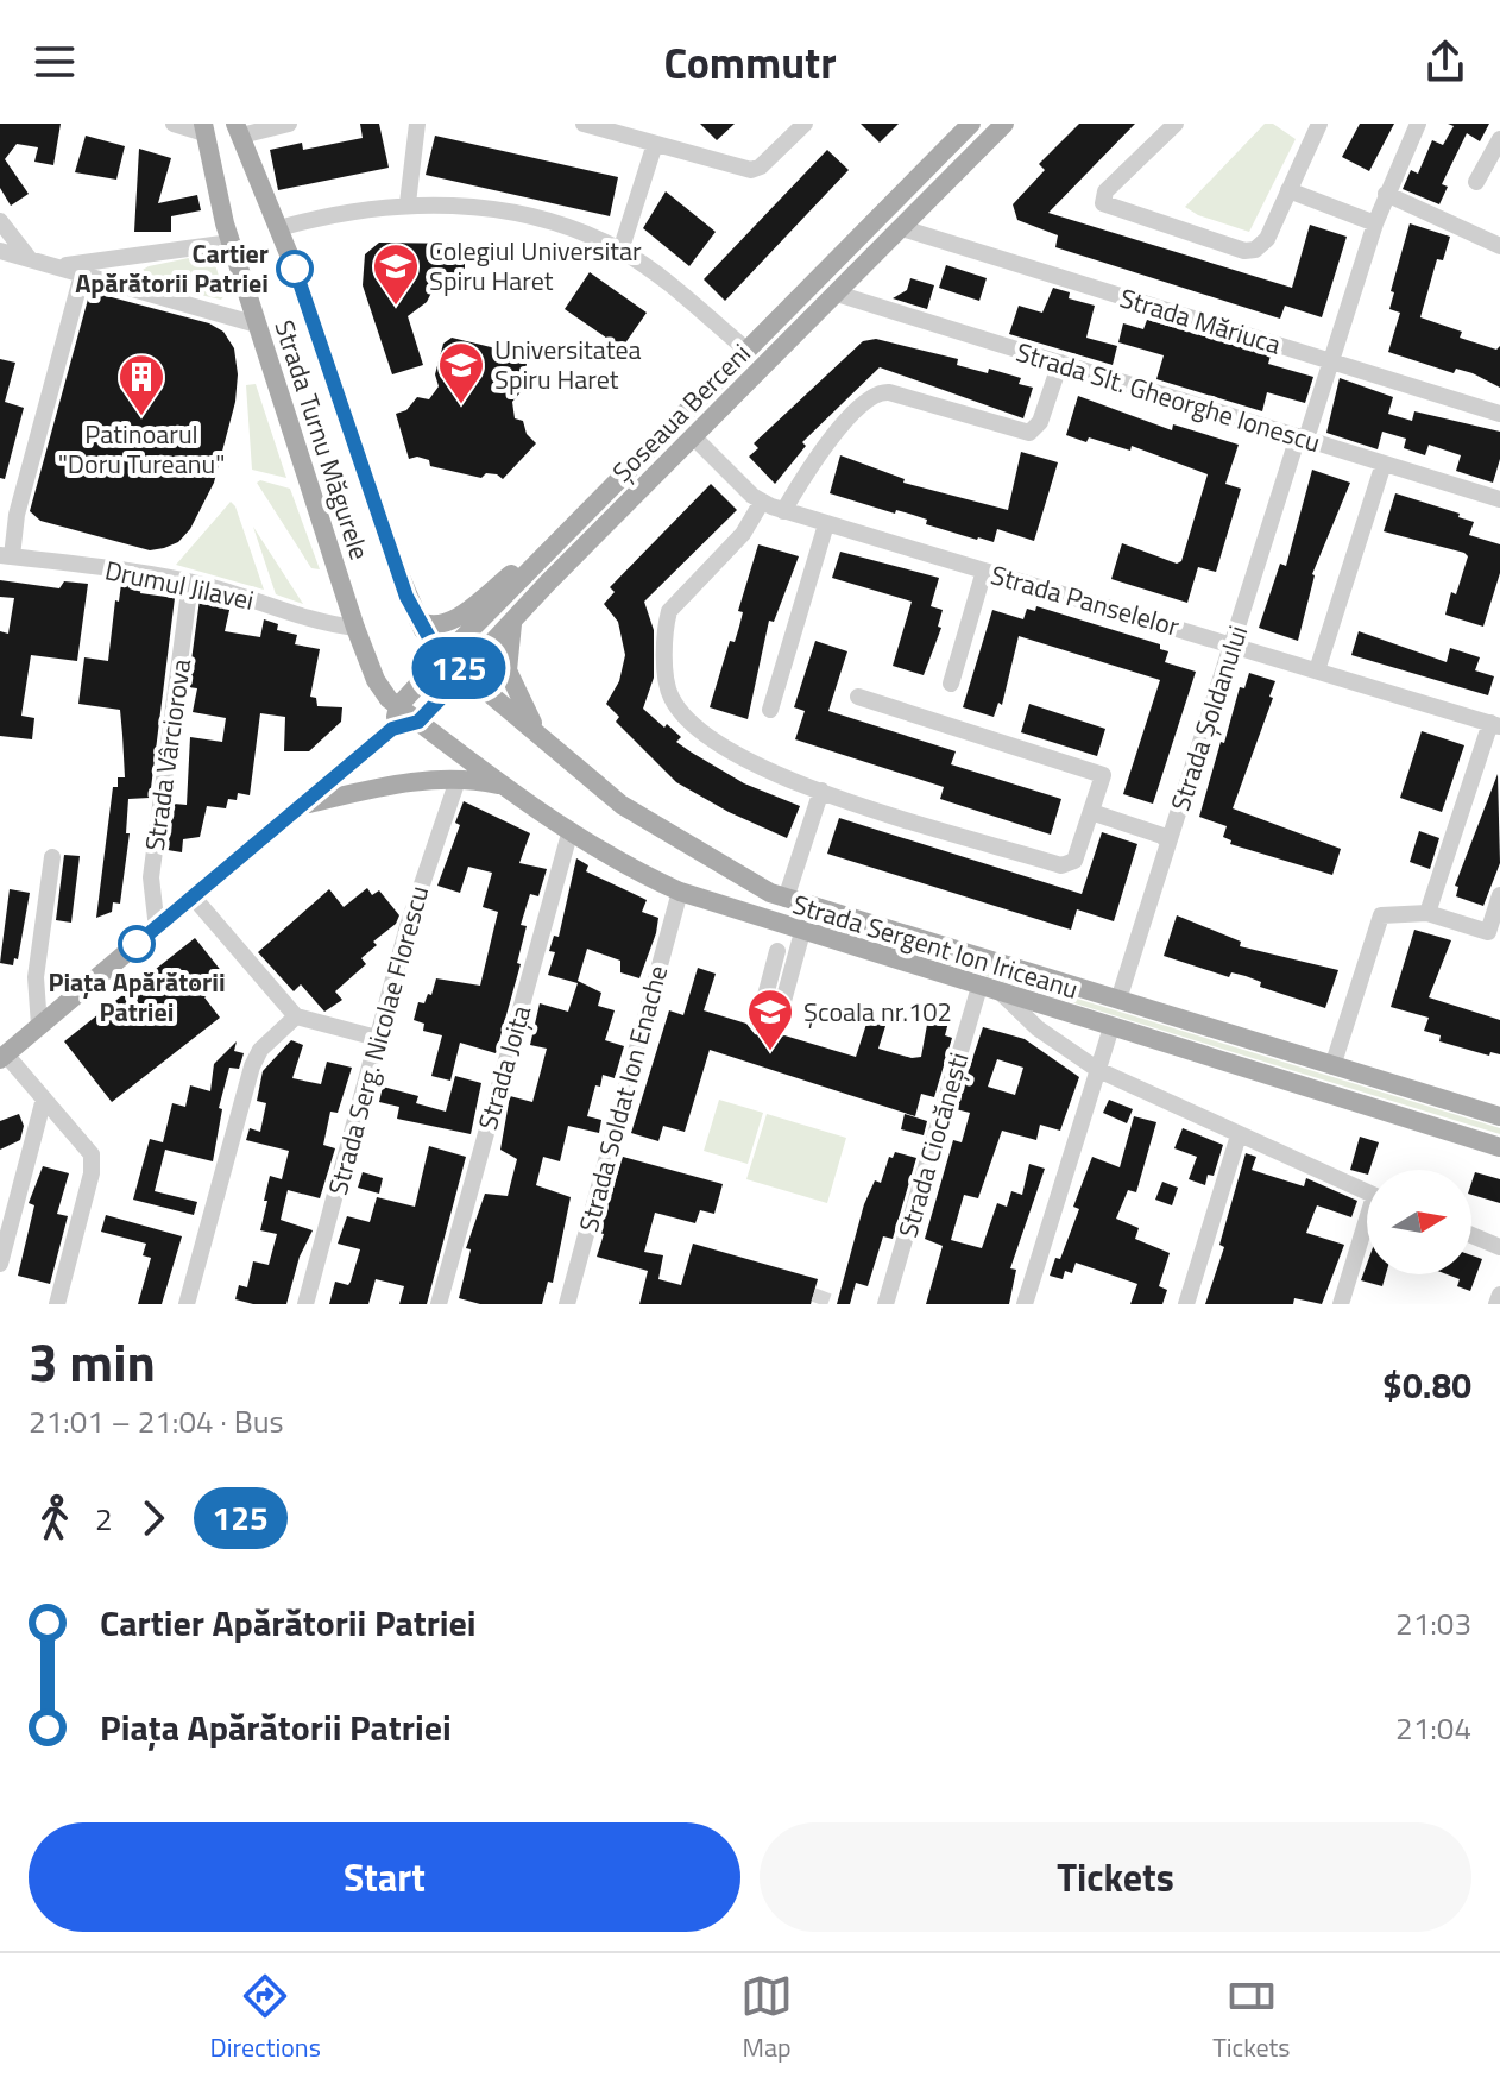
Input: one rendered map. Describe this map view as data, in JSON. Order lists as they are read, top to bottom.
{
  "streets": {
    "main road": ["Șoseaua Berceni", "Strada Turnu Măgurele", "Strada Sergent Ion Iriceanu"],
    "street": [
      "Strada Măriuca",
      "Strada Slt. Gheorghe Ionescu",
      "Drumul Jilavei",
      "Strada Panselelor",
      "Strada Șoldanului",
      "Strada Vârciorova",
      "Strada Serg. Nicolae Florescu",
      "Strada Joița",
      "Strada Soldat Ion Enache",
      "Strada Ciocănești"
    ]
  },
  "crossings": [
    ["Strada Măriuca", "Șoseaua Berceni"],
    ["Strada Măriuca", "Strada Șoldanului"],
    ["Strada Slt. Gheorghe Ionescu", "Șoseaua Berceni"],
    ["Strada Slt. Gheorghe Ionescu", "Strada Șoldanului"],
    ["Șoseaua Berceni", "Strada Turnu Măgurele"],
    ["Șoseaua Berceni", "Strada Panselelor"],
    ["Șoseaua Berceni", "Strada Sergent Ion Iriceanu"],
    ["Strada Turnu Măgurele", "Drumul Jilavei"],
    ["Strada Turnu Măgurele", "Strada Sergent Ion Iriceanu"],
    ["Drumul Jilavei", "Strada Vârciorova"],
    ["Strada Panselelor", "Strada Șoldanului"],
    ["Strada Șoldanului", "Strada Sergent Ion Iriceanu"],
    ["Strada Sergent Ion Iriceanu", "Strada Joița"],
    ["Strada Sergent Ion Iriceanu", "Strada Soldat Ion Enache"],
    ["Strada Sergent Ion Iriceanu", "Strada Ciocănești"]
  ],
  "places": {
    "other": ["Cartier Apărătorii Patriei", "Piața Apărătorii Patriei"],
    "school or university": ["Colegiul Universitar Spiru Haret", "Universitatea Spiru Haret", "Școala nr.102"],
    "building": ["Patinoarul \"Doru Tureanu\""]
  },
  "lines": ["bus line 125"],
  "north": "right",
  "page": {
    "header": "Commutr",
    "on_map": "125",
    "heading": ["3 min", "21:01 – 21:04 · Bus", "$0.80"],
    "legs": ["2", "125"],
    "list": [
      {
        "name": "Cartier Apărătorii Patriei",
        "value": "21:03"
      },
      {
        "name": "Piața Apărătorii Patriei",
        "value": "21:04"
      }
    ],
    "buttons": ["Start", "Tickets"],
    "tabs": ["Directions", "Map", "Tickets"]
  }
}
